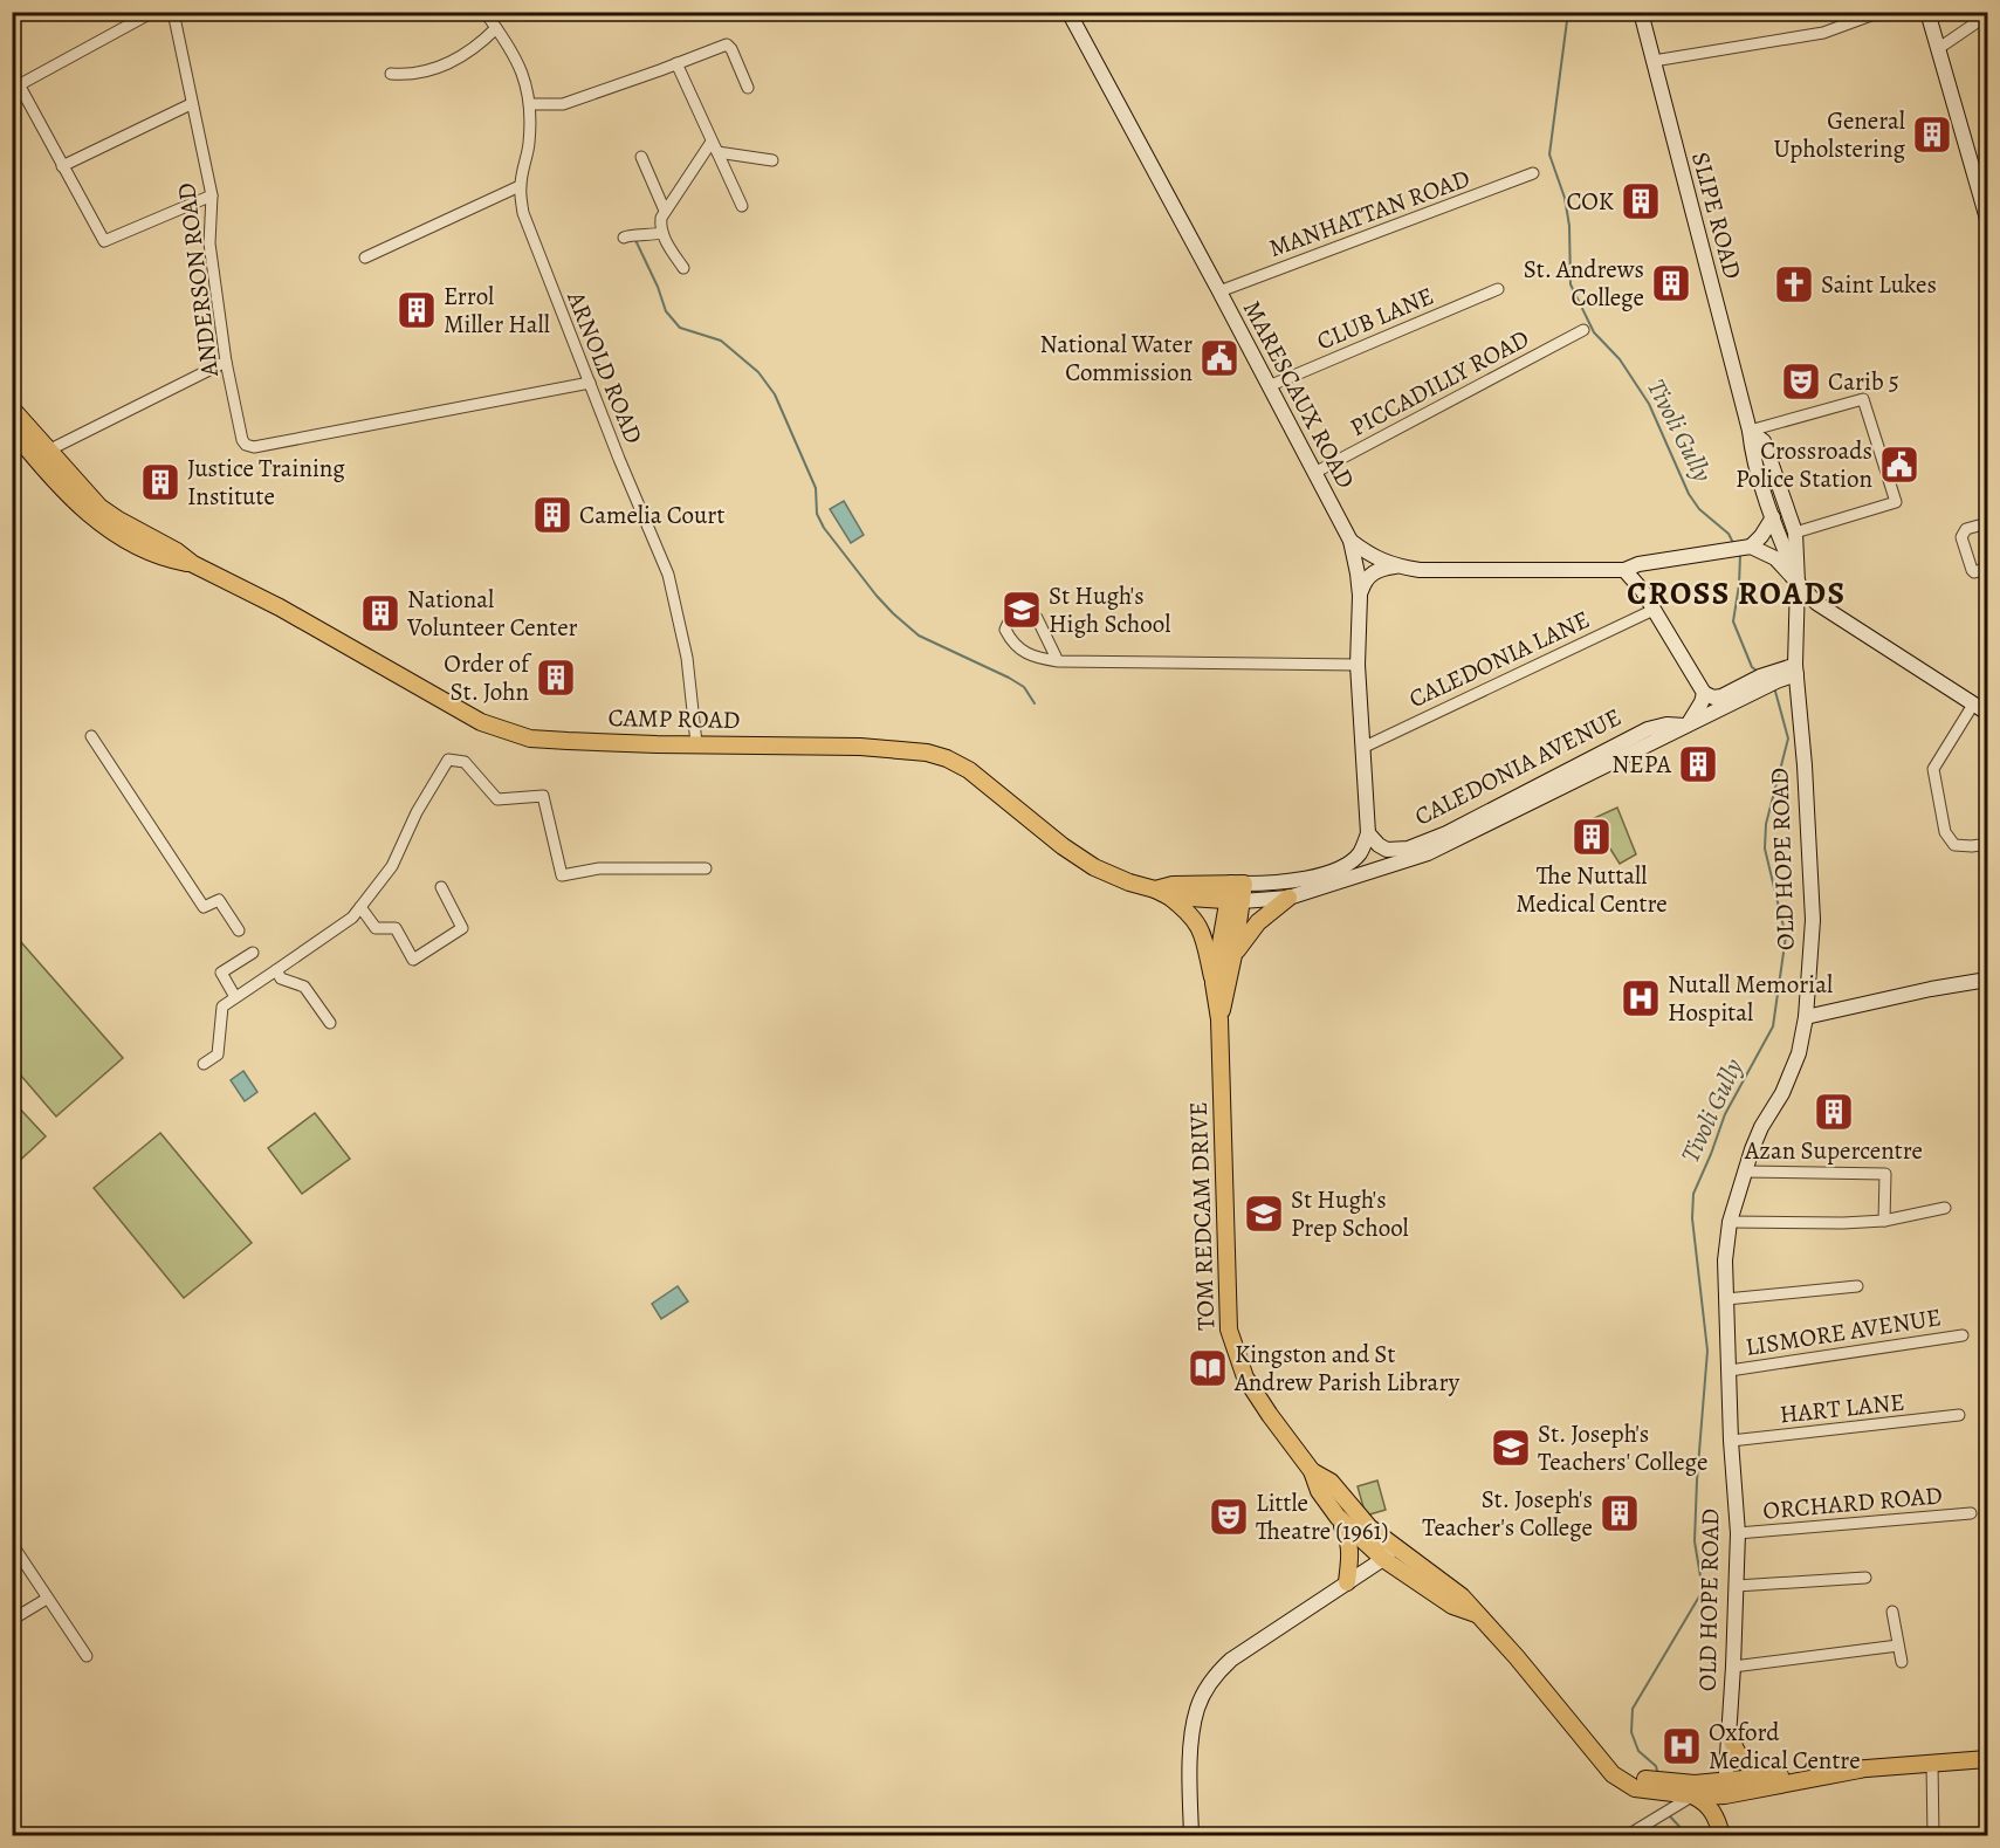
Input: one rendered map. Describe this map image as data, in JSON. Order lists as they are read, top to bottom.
{
  "streets": {
    "main road": [
      "SLIPE ROAD",
      "MARESCAUX ROAD",
      "CAMP ROAD",
      "CALEDONIA AVENUE",
      "OLD HOPE ROAD",
      "TOM REDCAM DRIVE"
    ],
    "street": [
      "MANHATTAN ROAD",
      "ANDERSON ROAD",
      "CLUB LANE",
      "ARNOLD ROAD",
      "PICCADILLY ROAD",
      "CALEDONIA LANE",
      "LISMORE AVENUE",
      "HART LANE",
      "ORCHARD ROAD"
    ]
  },
  "crossings": [
    ["MANHATTAN ROAD", "MARESCAUX ROAD"],
    ["SLIPE ROAD", "OLD HOPE ROAD"],
    ["ANDERSON ROAD", "ARNOLD ROAD"],
    ["CLUB LANE", "MARESCAUX ROAD"],
    ["ARNOLD ROAD", "CAMP ROAD"],
    ["PICCADILLY ROAD", "MARESCAUX ROAD"],
    ["MARESCAUX ROAD", "CALEDONIA LANE"],
    ["MARESCAUX ROAD", "CALEDONIA AVENUE"],
    ["CAMP ROAD", "CALEDONIA AVENUE"],
    ["CAMP ROAD", "TOM REDCAM DRIVE"],
    ["CALEDONIA AVENUE", "TOM REDCAM DRIVE"],
    ["OLD HOPE ROAD", "TOM REDCAM DRIVE"],
    ["OLD HOPE ROAD", "LISMORE AVENUE"],
    ["OLD HOPE ROAD", "HART LANE"],
    ["OLD HOPE ROAD", "ORCHARD ROAD"]
  ],
  "districts": ["CROSS ROADS"],
  "water": ["Tivoli Gully"],
  "places": {
    "building": [
      "General Upholstering",
      "COK",
      "St. Andrews College",
      "Errol Miller Hall",
      "Justice Training Institute",
      "Camelia Court",
      "National Volunteer Center",
      "Order of St. John",
      "NEPA",
      "The Nuttall Medical Centre",
      "Azan Supercentre",
      "St. Joseph's Teacher's College"
    ],
    "church": ["Saint Lukes"],
    "public building": ["National Water Commission", "Crossroads Police Station"],
    "theatre": ["Carib 5", "Little Theatre (1961)"],
    "school or university": ["St Hugh's High School", "St Hugh's Prep School", "St. Joseph's Teachers' College"],
    "hospital": ["Nutall Memorial Hospital", "Oxford Medical Centre"],
    "library": ["Kingston and St Andrew Parish Library"]
  }
}
